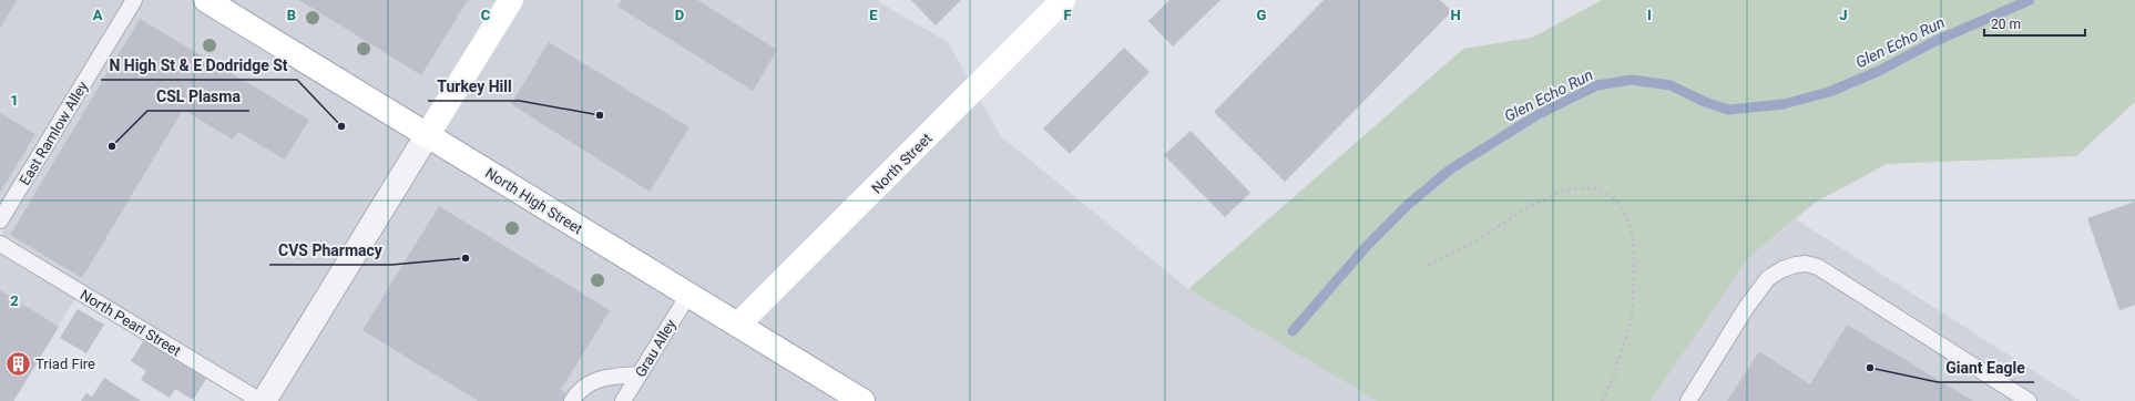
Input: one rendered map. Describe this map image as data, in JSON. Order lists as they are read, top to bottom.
{
  "streets": {
    "main road": ["North Street", "North High Street"],
    "lane": ["East Ramlow Alley", "North Pearl Street", "Grau Alley"]
  },
  "crossings": [
    ["North Street", "North High Street"],
    ["North High Street", "Grau Alley"]
  ],
  "water": ["Glen Echo Run"],
  "places": {
    "other": [
      "Turkey Hill",
      "N High St & E Dodridge St",
      "CSL Plasma",
      "CVS Pharmacy",
      "Giant Eagle"
    ],
    "building": ["Triad Fire"]
  },
  "scale_bar": "20 m",
  "grid": {
    "columns": [
      "A",
      "B",
      "C",
      "D",
      "E",
      "F",
      "G",
      "H",
      "I",
      "J"
    ],
    "rows": ["1", "2"]
  }
}
